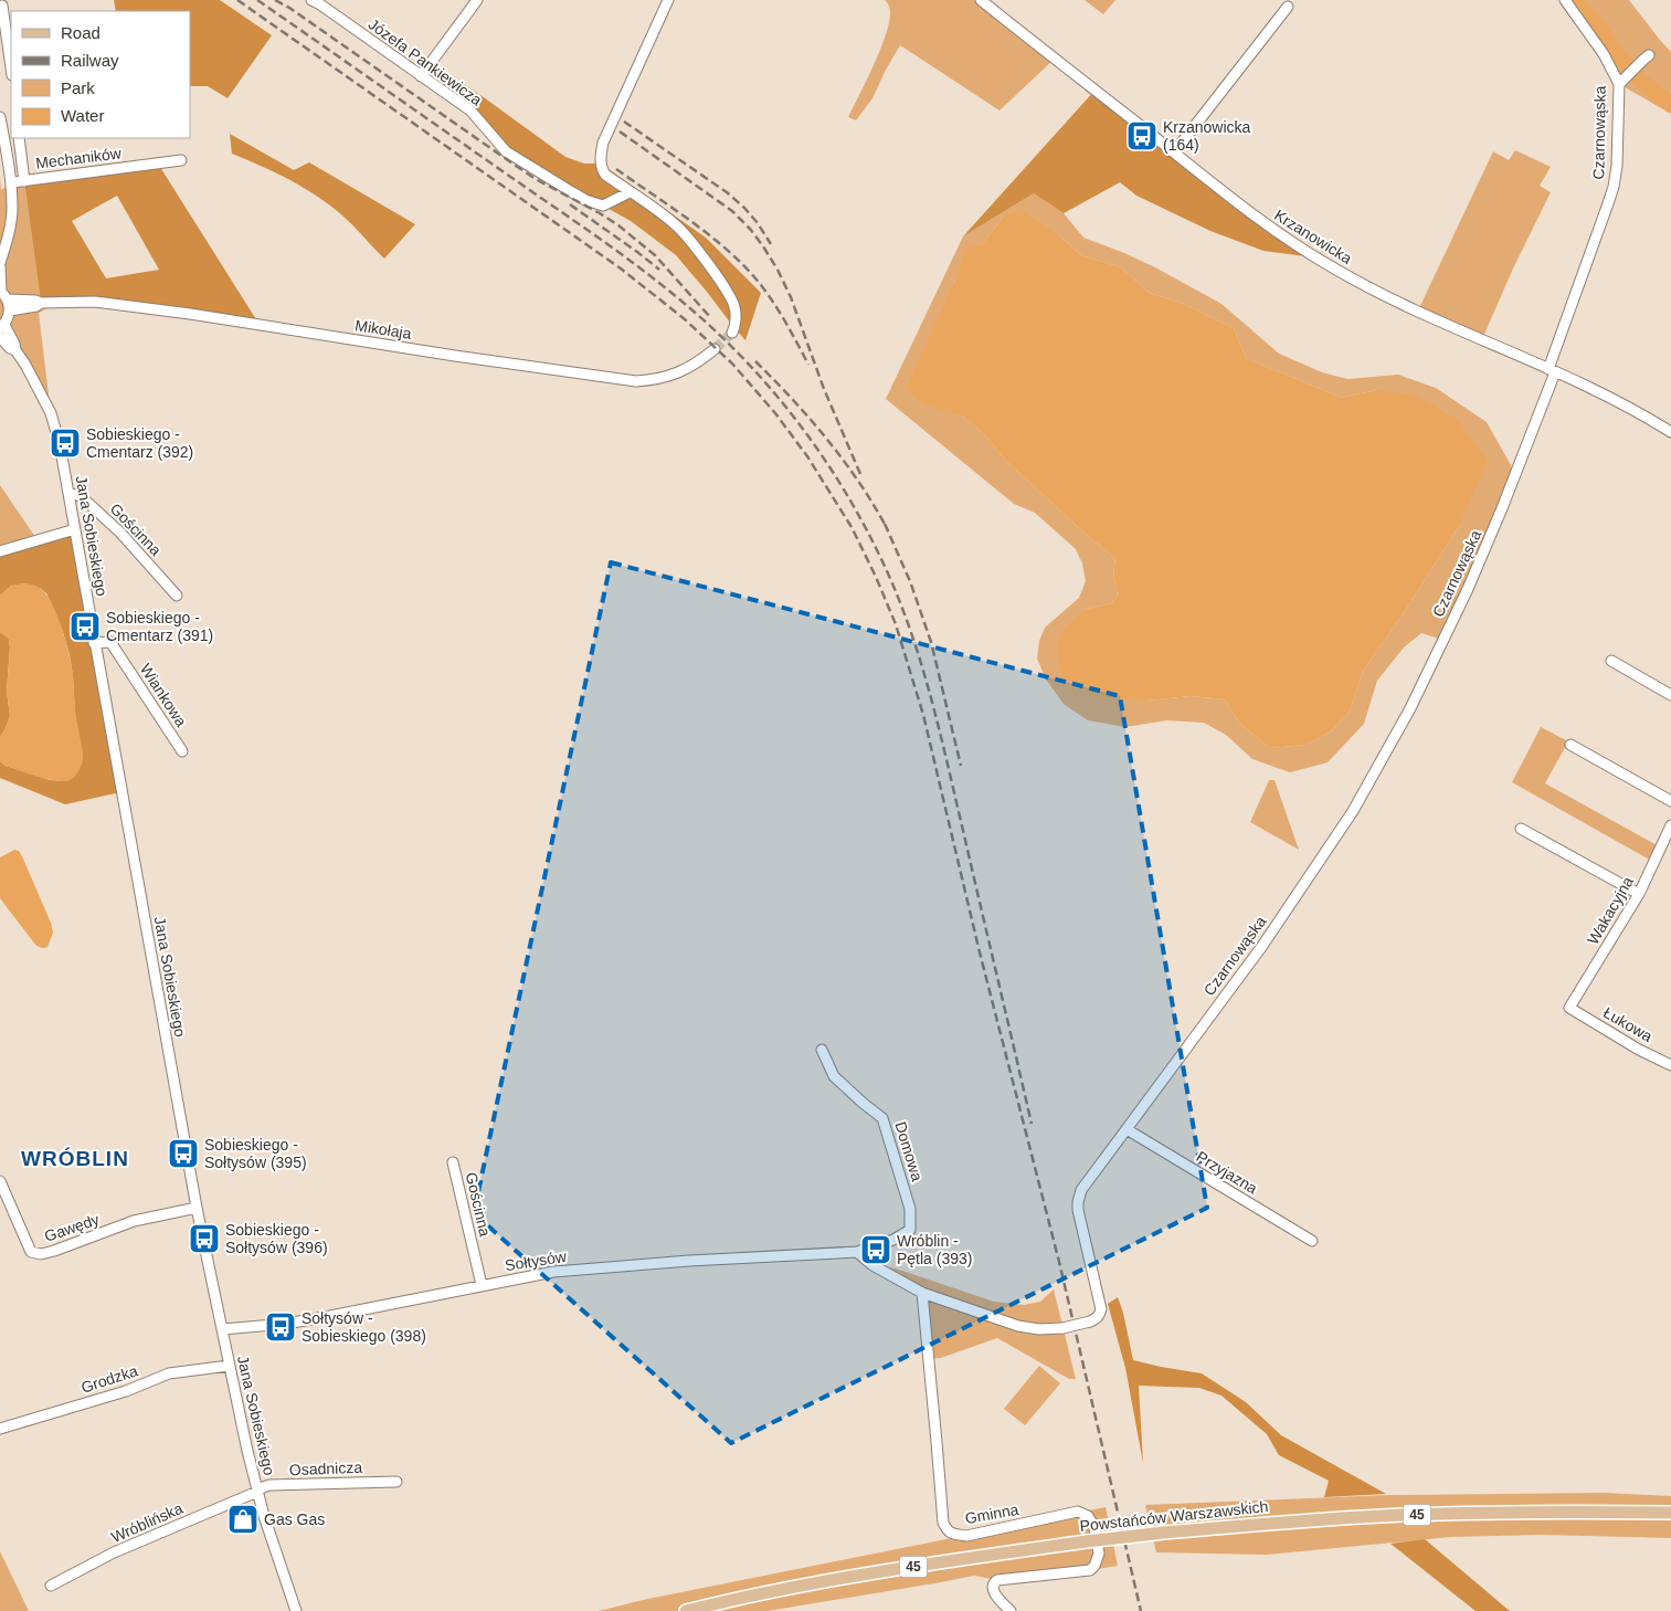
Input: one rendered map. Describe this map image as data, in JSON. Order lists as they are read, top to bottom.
{
  "streets": {
    "main road": ["45", "Powstańców Warszawskich"],
    "street": [
      "Józefa Pankiewicza",
      "Czarnowąska",
      "Mechaników",
      "Krzanowicka",
      "Mikołaja",
      "Gościnna",
      "Jana Sobieskiego",
      "Wiankowa",
      "Wakacyjna",
      "Łukowa",
      "Domowa",
      "Przyjazna",
      "Gawędy",
      "Sołtysów",
      "Grodzka",
      "Osadnicza",
      "Gminna",
      "Wróblińska"
    ]
  },
  "crossings": [
    ["Czarnowąska", "Krzanowicka"],
    ["Czarnowąska", "Domowa"],
    ["Czarnowąska", "Przyjazna"],
    ["Czarnowąska", "Sołtysów"],
    ["Czarnowąska", "Gminna"],
    ["Gościnna", "Jana Sobieskiego"],
    ["Gościnna", "Sołtysów"],
    ["Jana Sobieskiego", "Wiankowa"],
    ["Jana Sobieskiego", "Gawędy"],
    ["Jana Sobieskiego", "Sołtysów"],
    ["Jana Sobieskiego", "Grodzka"],
    ["Jana Sobieskiego", "Osadnicza"],
    ["Jana Sobieskiego", "Wróblińska"],
    ["Wakacyjna", "Łukowa"],
    ["Domowa", "Sołtysów"],
    ["Osadnicza", "Wróblińska"]
  ],
  "districts": ["WRÓBLIN"],
  "places": {
    "bus stop": [
      "Krzanowicka (164)",
      "Sobieskiego - Cmentarz (392)",
      "Sobieskiego - Cmentarz (391)",
      "Sobieskiego - Sołtysów (395)",
      "Sobieskiego - Sołtysów (396)",
      "Wróblin - Pętla (393)",
      "Sołtysów - Sobieskiego (398)"
    ],
    "shop": ["Gas Gas"]
  },
  "legend": [
    "Road",
    "Railway",
    "Park",
    "Water"
  ]
}
